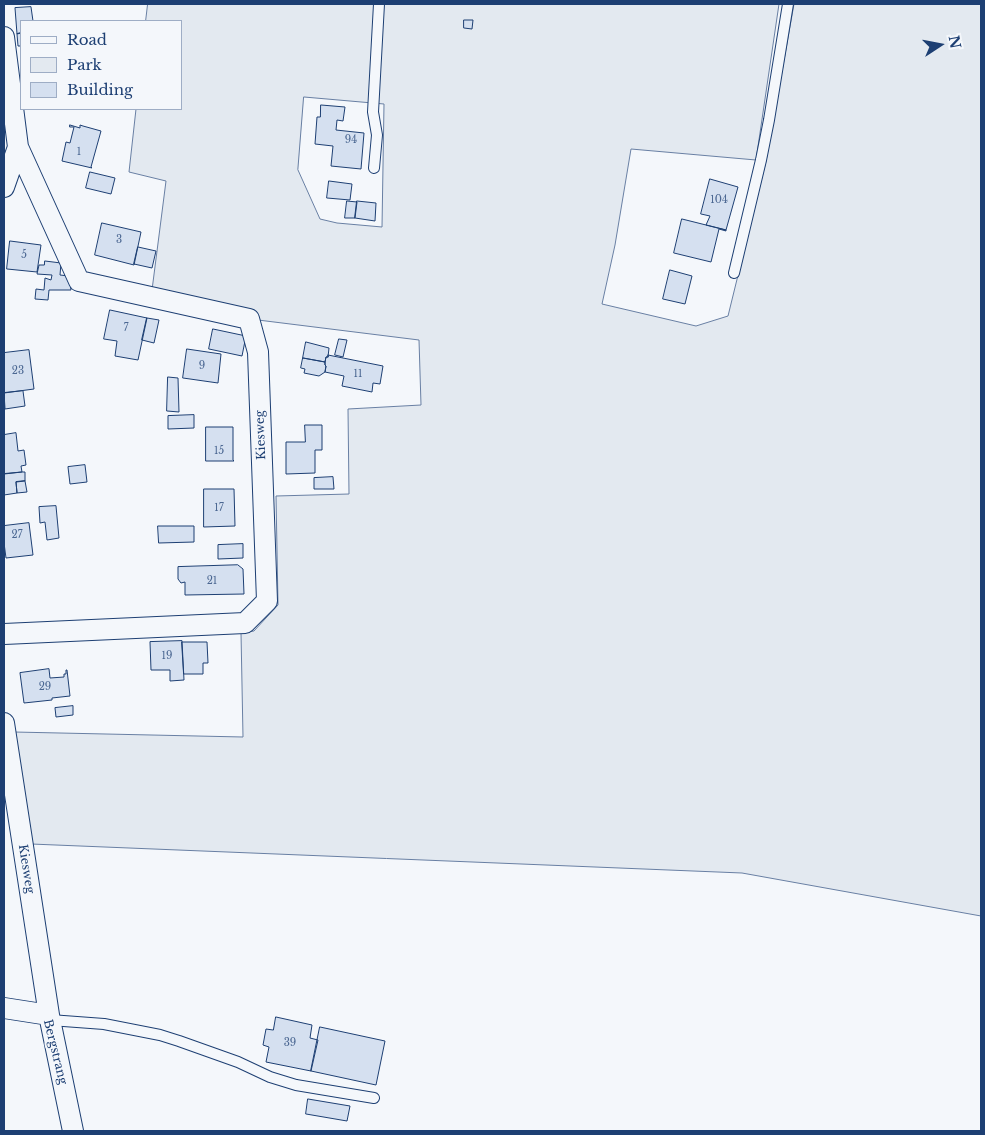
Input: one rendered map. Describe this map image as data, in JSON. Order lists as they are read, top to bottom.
{
  "streets": {
    "street": ["Kiesweg", "Bergstrang"]
  },
  "crossings": [
    ["Kiesweg", "Bergstrang"]
  ],
  "house_numbers": [
    "94",
    "1",
    "104",
    "3",
    "5",
    "7",
    "9",
    "23",
    "11",
    "15",
    "17",
    "27",
    "21",
    "19",
    "29",
    "39"
  ],
  "legend": ["Road", "Park", "Building"],
  "north": "right"
}
